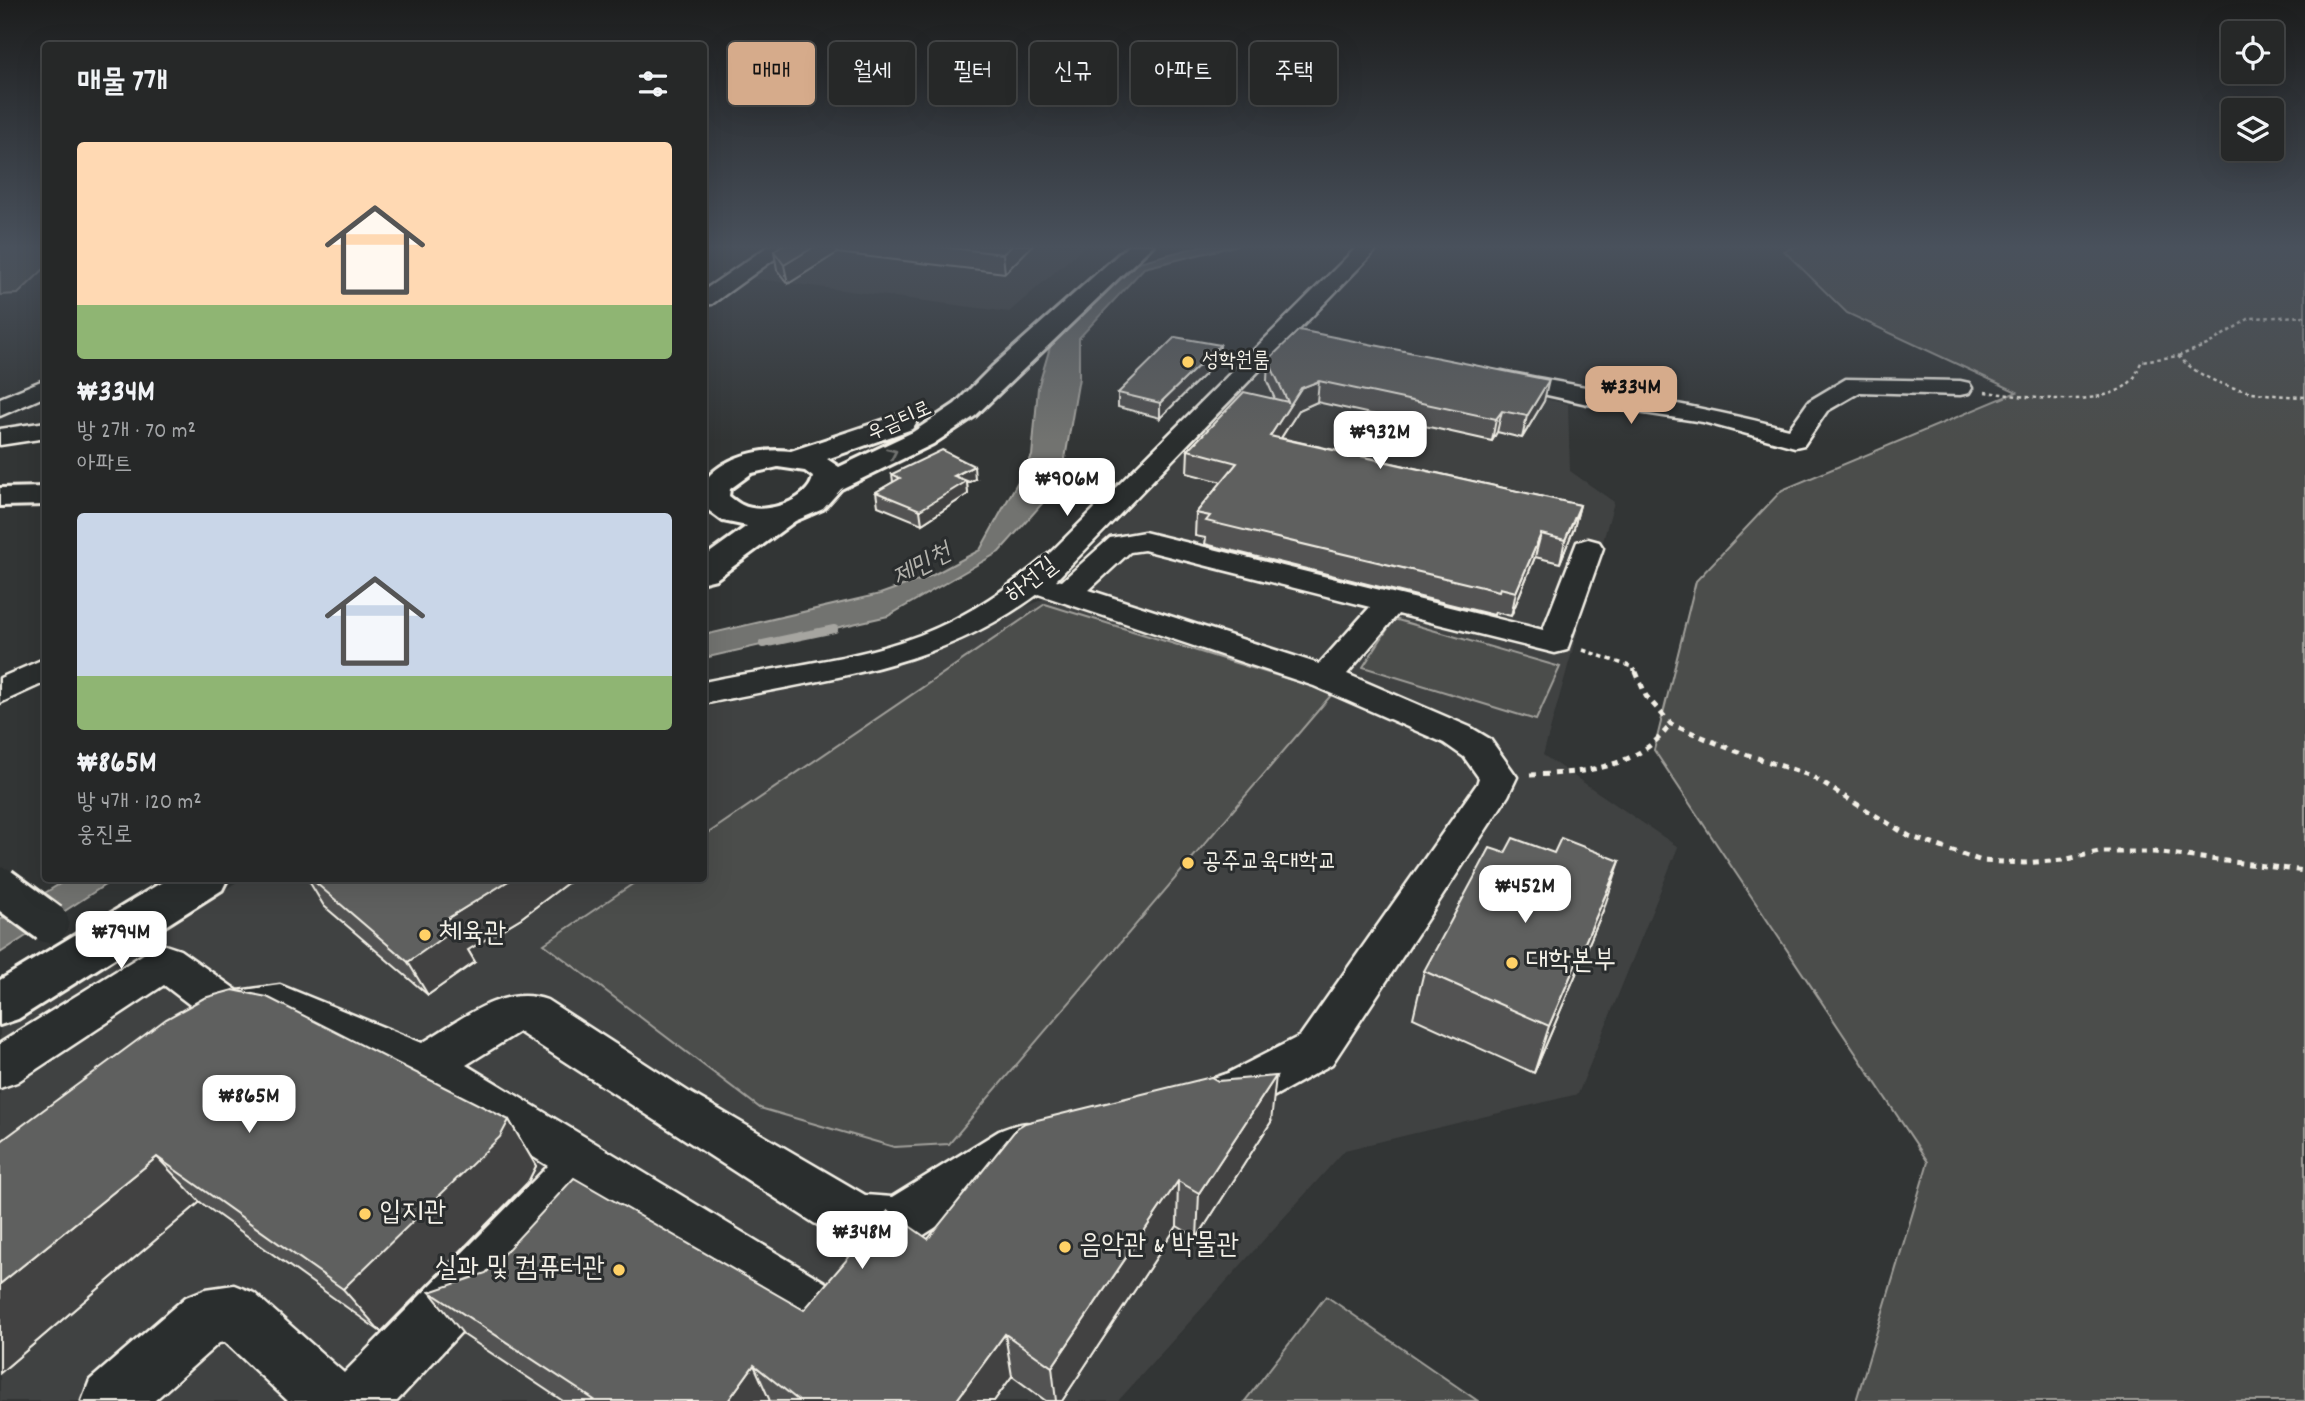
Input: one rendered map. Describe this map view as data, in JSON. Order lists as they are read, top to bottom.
{
  "streets": {
    "main road": ["우금티로"],
    "street": ["하선길"]
  },
  "water": ["제민천"],
  "places": [
    "성학원룸",
    "공주교육대학교",
    "체육관",
    "대학본부",
    "입지관",
    "음악관 & 박물관",
    "실과 및 컴퓨터관"
  ],
  "page": {
    "chip": [
      "매매",
      "월세",
      "필터",
      "신규",
      "아파트",
      "주택"
    ],
    "heading": "매물 7개",
    "list": [
      {
        "name": "₩334M",
        "note": "방 2개 · 70 m² · 아파트"
      },
      {
        "name": "₩865M",
        "note": "방 4개 · 120 m² · 웅진로"
      }
    ],
    "price": [
      "₩334M",
      "₩932M",
      "₩906M",
      "₩452M",
      "₩794M",
      "₩865M",
      "₩348M"
    ]
  }
}
